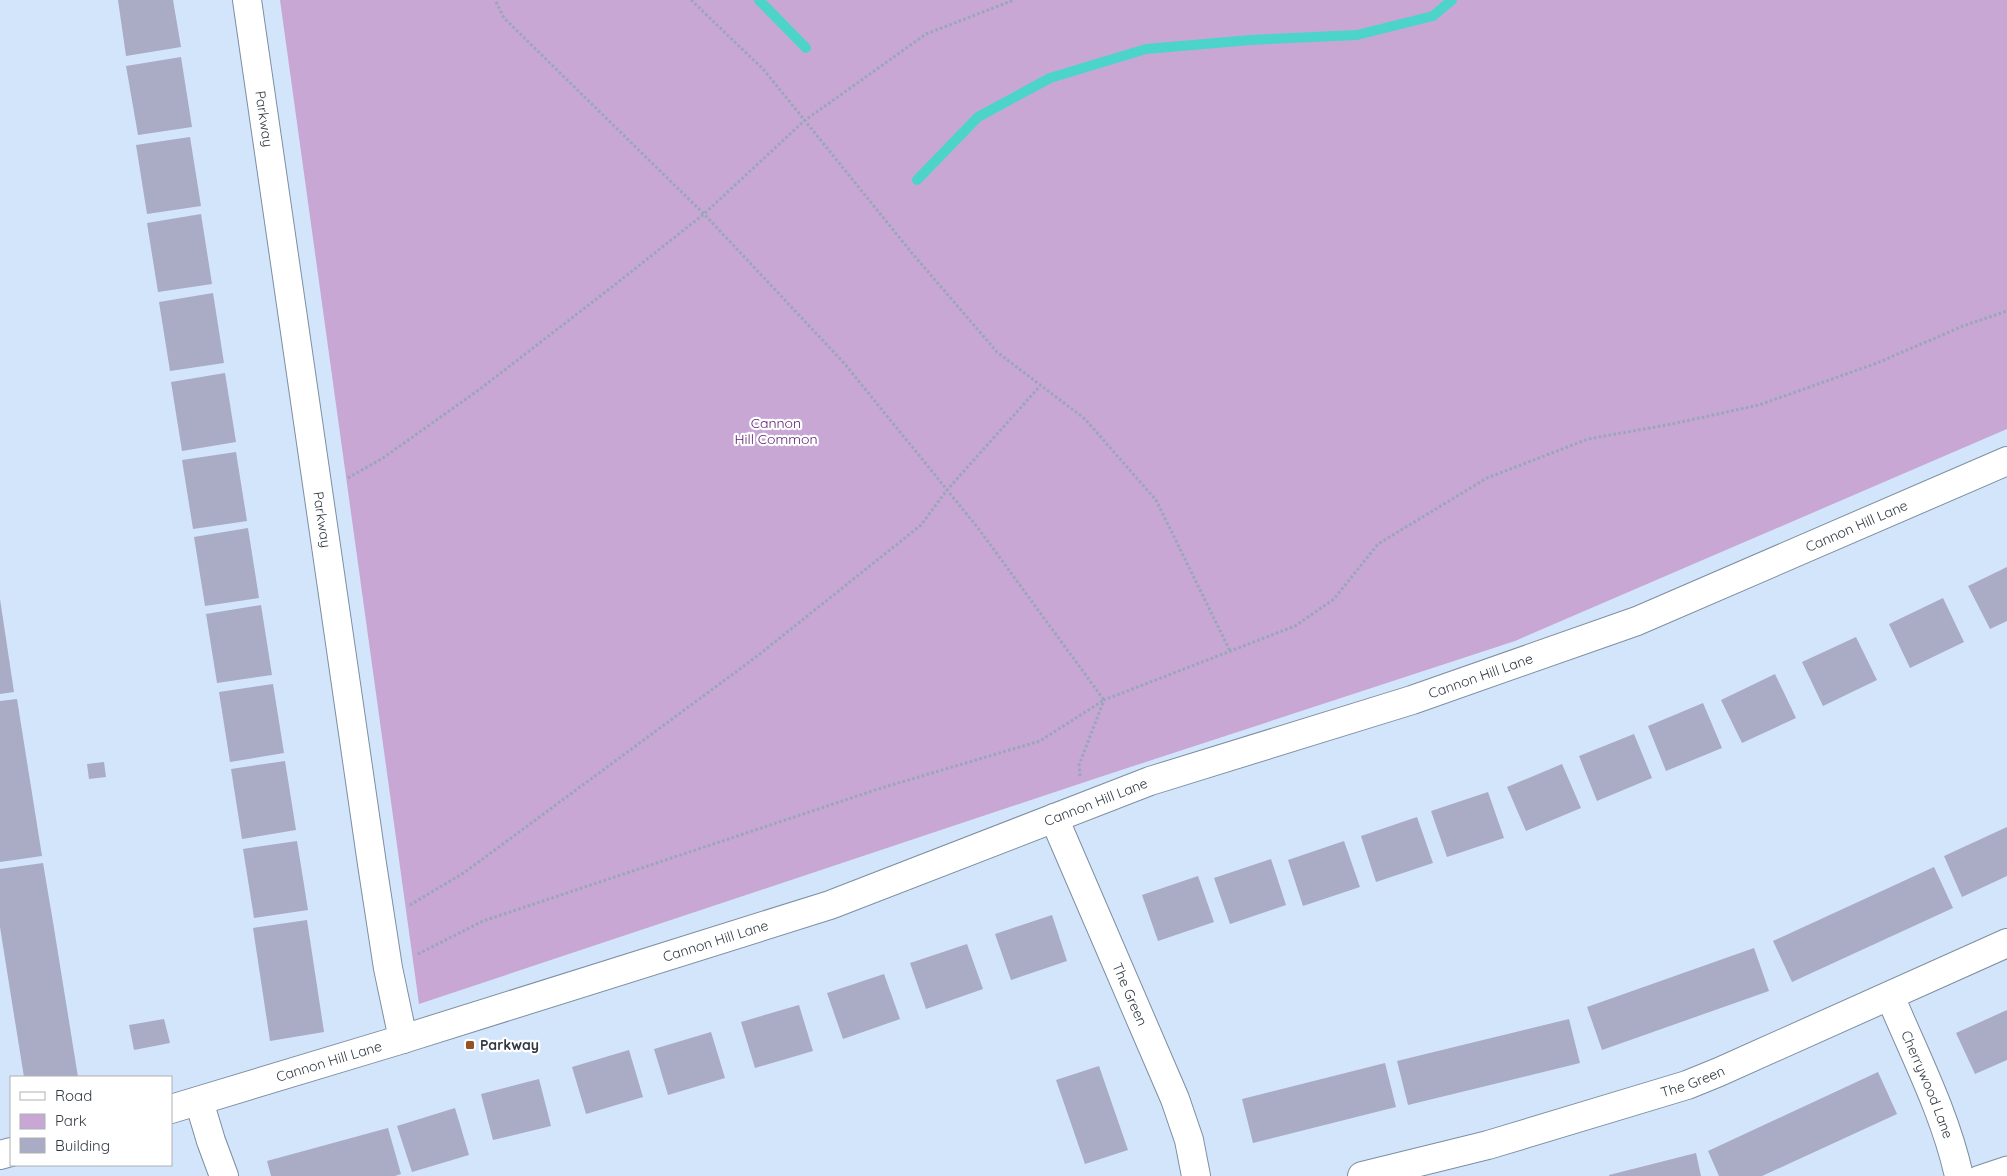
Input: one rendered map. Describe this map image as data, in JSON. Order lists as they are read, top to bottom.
{
  "streets": {
    "street": [
      "Parkway",
      "Cannon Hill Lane",
      "The Green",
      "Cherrywood Lane"
    ]
  },
  "crossings": [
    ["Parkway", "Cannon Hill Lane"],
    ["Cannon Hill Lane", "The Green"],
    ["The Green", "Cherrywood Lane"]
  ],
  "parks": ["Cannon Hill Common"],
  "places": {
    "transit": ["Parkway"]
  },
  "legend": ["Road", "Park", "Building"]
}
